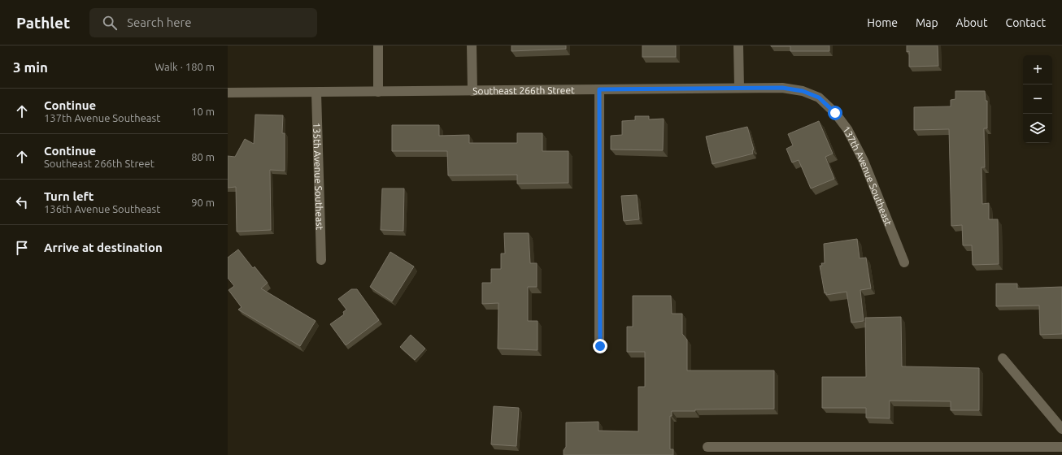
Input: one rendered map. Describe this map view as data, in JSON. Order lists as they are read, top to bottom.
{
  "streets": {
    "street": ["Southeast 266th Street", "135th Avenue Southeast", "137th Avenue Southeast"]
  },
  "crossings": [
    ["Southeast 266th Street", "135th Avenue Southeast"],
    ["Southeast 266th Street", "137th Avenue Southeast"]
  ],
  "page": {
    "header": "Pathlet",
    "search": "Search here",
    "nav": [
      "Home",
      "Map",
      "About",
      "Contact"
    ],
    "heading": ["3 min", "Walk · 180 m"],
    "map_buttons": ["+", "−"],
    "list": [
      ["Continue", "137th Avenue Southeast", "10 m"],
      ["Continue", "Southeast 266th Street", "80 m"],
      ["Turn left", "136th Avenue Southeast", "90 m"],
      "Arrive at destination"
    ]
  }
}
